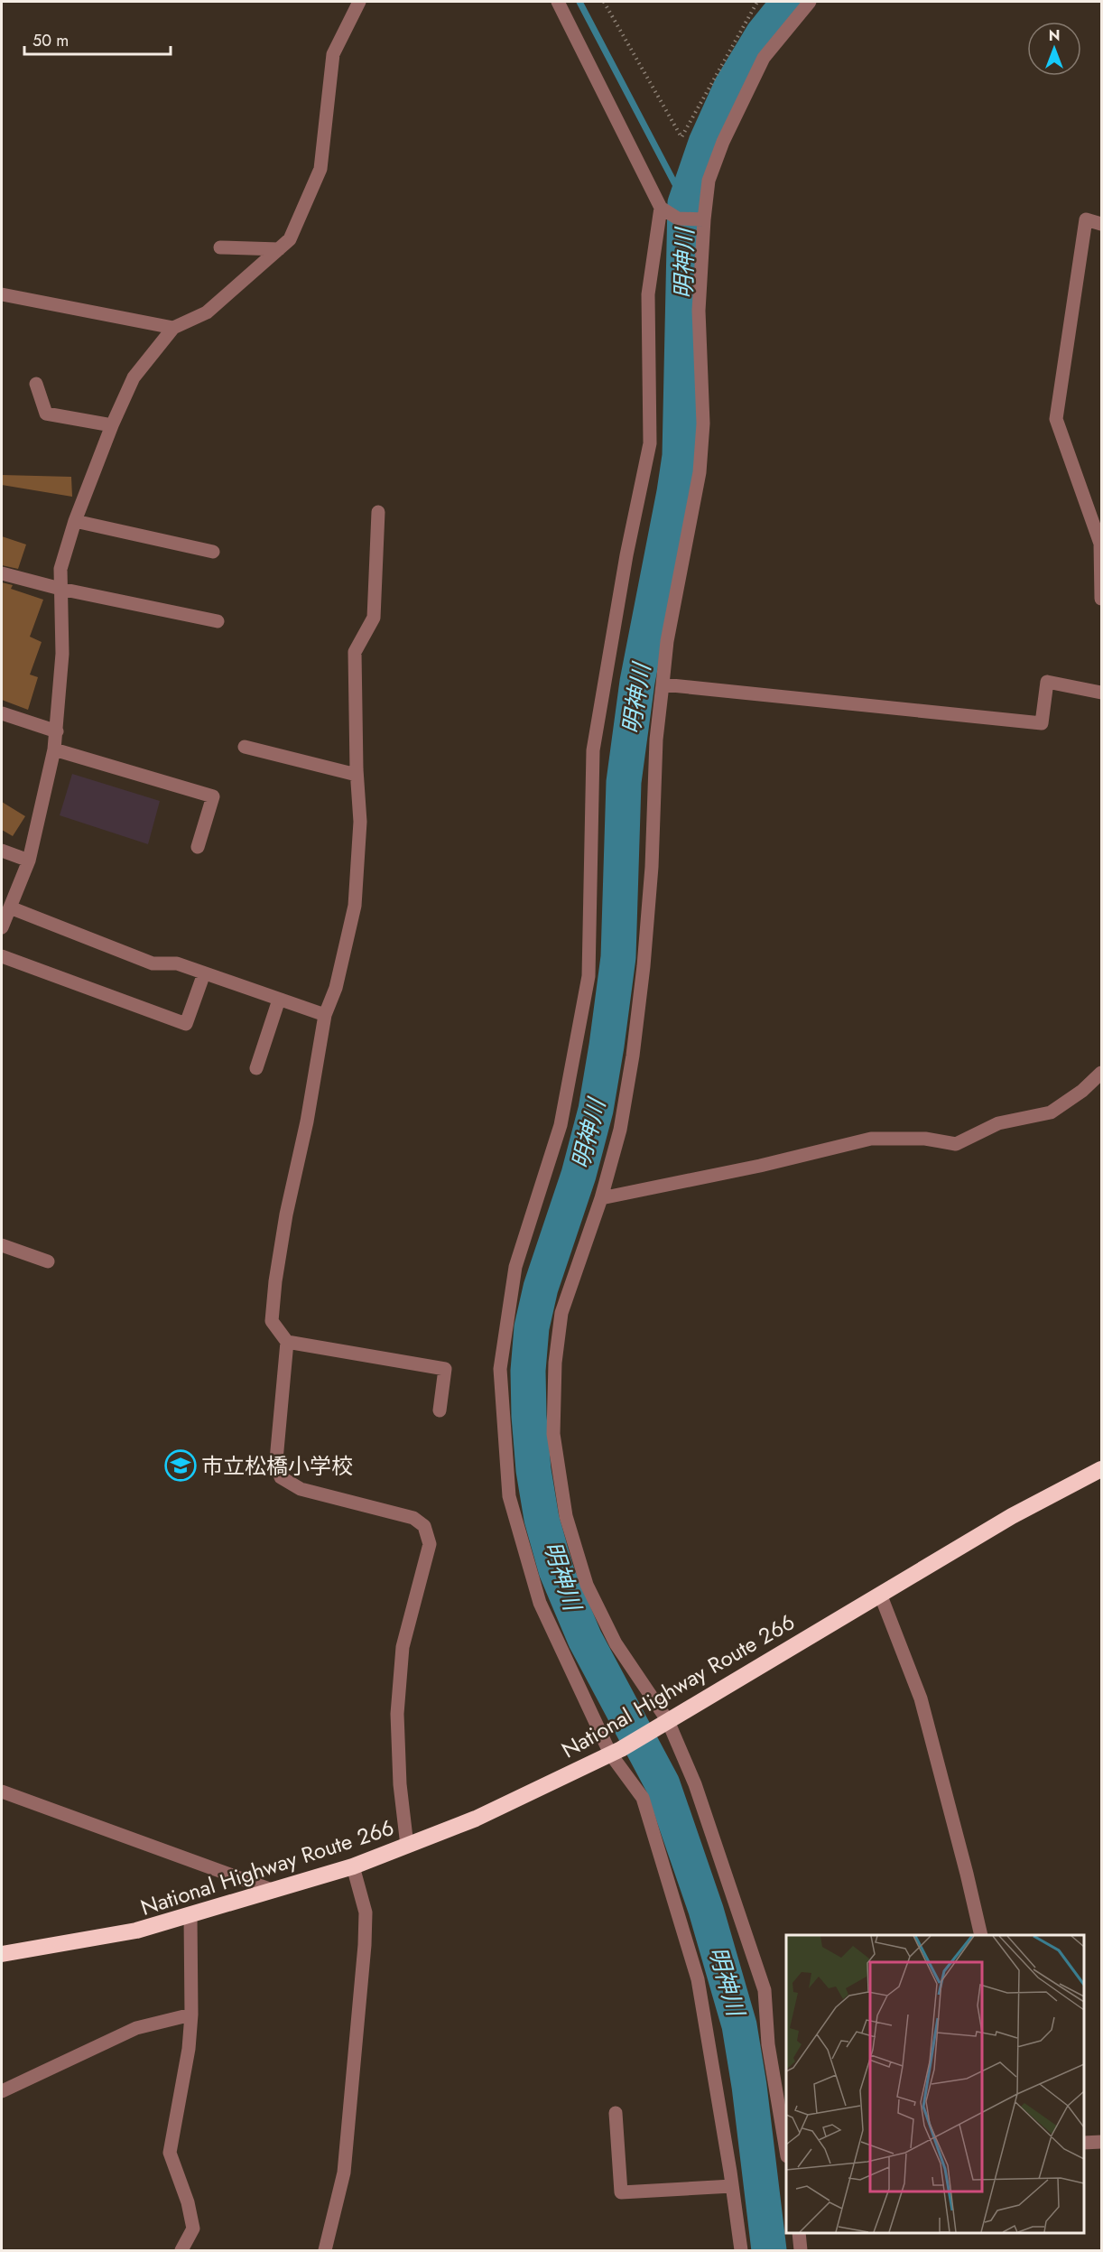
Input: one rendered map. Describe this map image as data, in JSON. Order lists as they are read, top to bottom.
{
  "streets": {
    "highway": ["National Highway Route 266"]
  },
  "water": ["明神川"],
  "places": {
    "school or university": ["市立松橋小学校"]
  },
  "scale_bar": "50 m",
  "north": "top"
}
